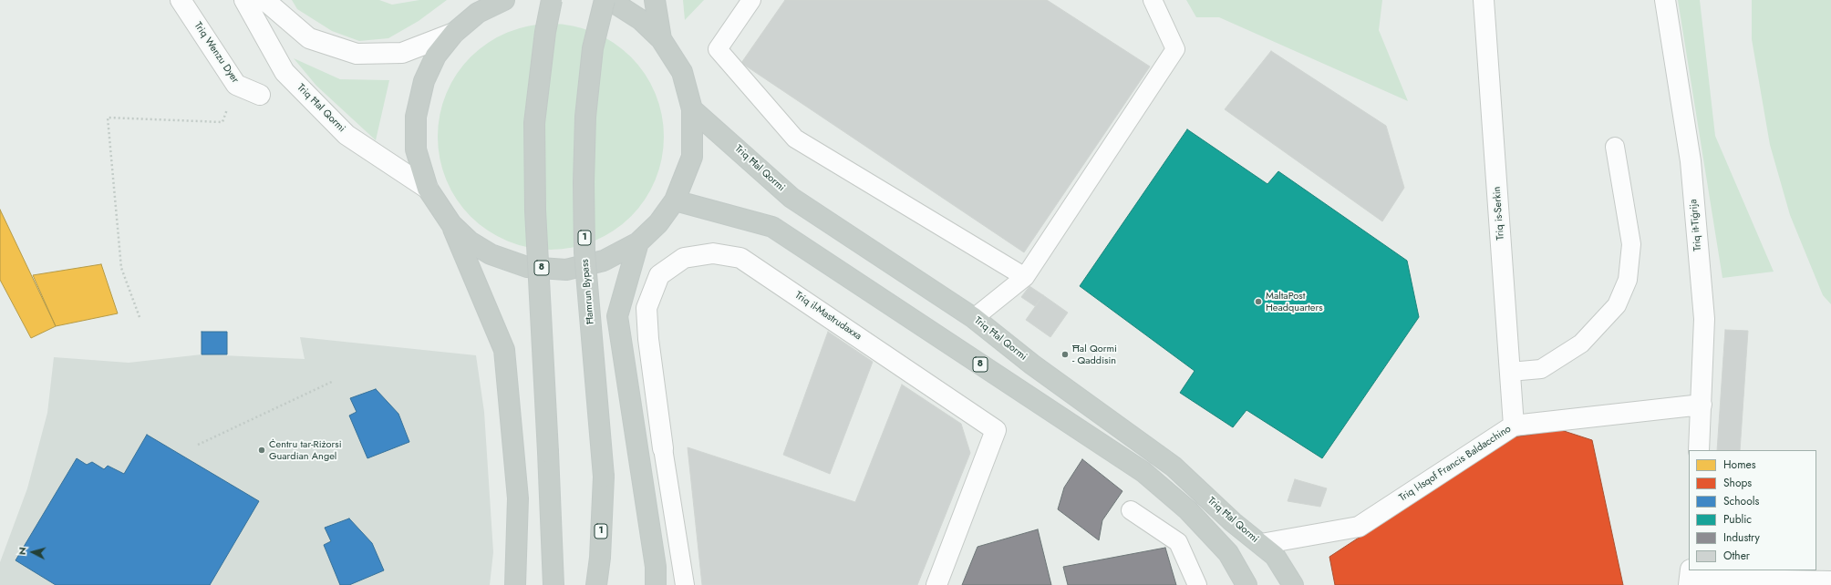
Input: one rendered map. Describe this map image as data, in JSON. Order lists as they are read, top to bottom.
{
  "streets": {
    "highway": [
      "Triq Ħal Qormi",
      "1",
      "8",
      "Ħamrun Bypass"
    ],
    "street": [
      "Triq Wenzu Dyer",
      "Triq is-Serkin",
      "Triq it-Tiġrija",
      "Triq il-Mastrudaxxa",
      "Triq l-Isqof Francis Baldacchino"
    ]
  },
  "crossings": [
    ["Triq Ħal Qormi", "8"],
    ["Triq Ħal Qormi", "Triq l-Isqof Francis Baldacchino"],
    ["Triq is-Serkin", "Triq l-Isqof Francis Baldacchino"],
    ["Triq it-Tiġrija", "Triq l-Isqof Francis Baldacchino"],
    ["8", "Ħamrun Bypass"]
  ],
  "places": ["MaltaPost Headquarters", "Ħal Qormi - Qaddisin", "Ċentru tar-Riżorsi Guardian Angel"],
  "legend": [
    "Homes",
    "Shops",
    "Schools",
    "Public",
    "Industry",
    "Other"
  ],
  "north": "left"
}
